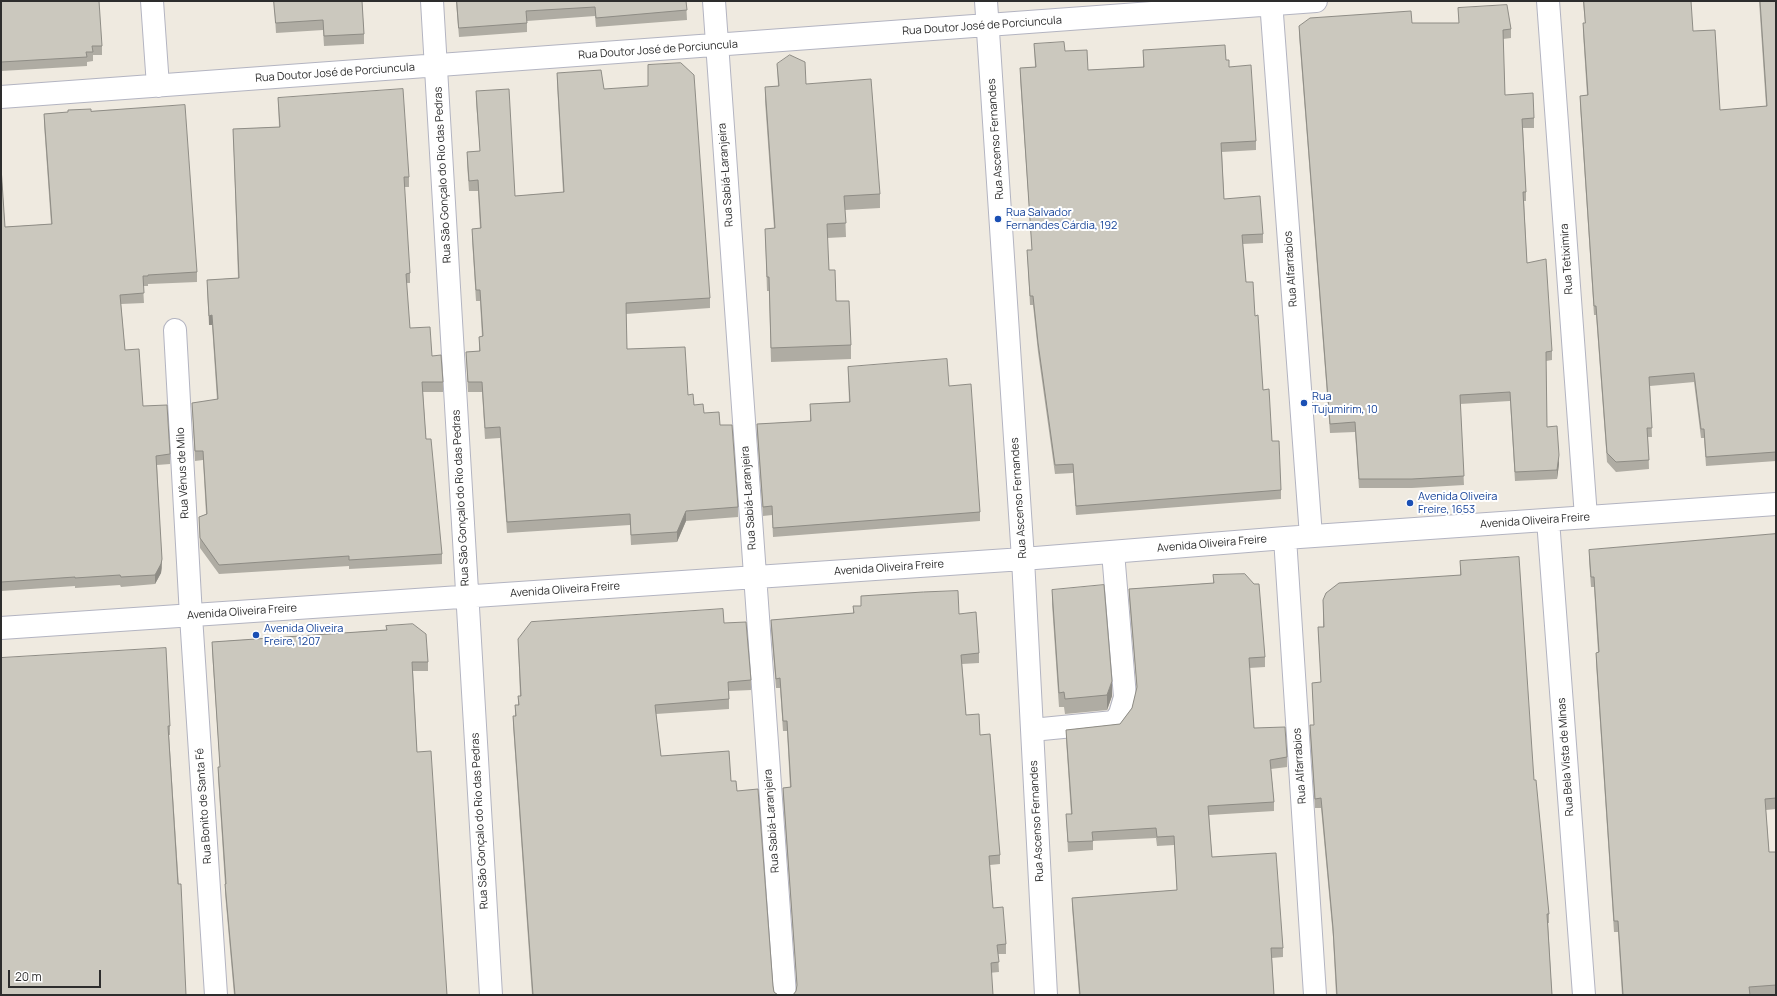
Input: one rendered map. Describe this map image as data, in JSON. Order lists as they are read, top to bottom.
{
  "streets": {
    "street": [
      "Rua Doutor José de Porciuncula",
      "Rua Ascenso Fernandes",
      "Rua São Gonçalo do Rio das Pedras",
      "Rua Sabiá-Laranjeira",
      "Rua Tetiximira",
      "Rua Alfarrabios",
      "Rua Vênus de Milo",
      "Avenida Oliveira Freire",
      "Rua Bela Vista de Minas",
      "Rua Bonito de Santa Fé"
    ]
  },
  "crossings": [
    ["Rua Doutor José de Porciuncula", "Rua Ascenso Fernandes"],
    ["Rua Doutor José de Porciuncula", "Rua São Gonçalo do Rio das Pedras"],
    ["Rua Doutor José de Porciuncula", "Rua Sabiá-Laranjeira"],
    ["Rua Doutor José de Porciuncula", "Rua Alfarrabios"],
    ["Rua Ascenso Fernandes", "Avenida Oliveira Freire"],
    ["Rua São Gonçalo do Rio das Pedras", "Avenida Oliveira Freire"],
    ["Rua Sabiá-Laranjeira", "Avenida Oliveira Freire"],
    ["Rua Tetiximira", "Avenida Oliveira Freire"],
    ["Rua Alfarrabios", "Avenida Oliveira Freire"],
    ["Rua Vênus de Milo", "Avenida Oliveira Freire"],
    ["Rua Vênus de Milo", "Rua Bonito de Santa Fé"],
    ["Avenida Oliveira Freire", "Rua Bela Vista de Minas"],
    ["Avenida Oliveira Freire", "Rua Bonito de Santa Fé"]
  ],
  "places": [
    "Rua Salvador Fernandes Cárdia, 192",
    "Rua Tujumirim, 10",
    "Avenida Oliveira Freire, 1653",
    "Avenida Oliveira Freire, 1207"
  ],
  "scale_bar": "20 m"
}
